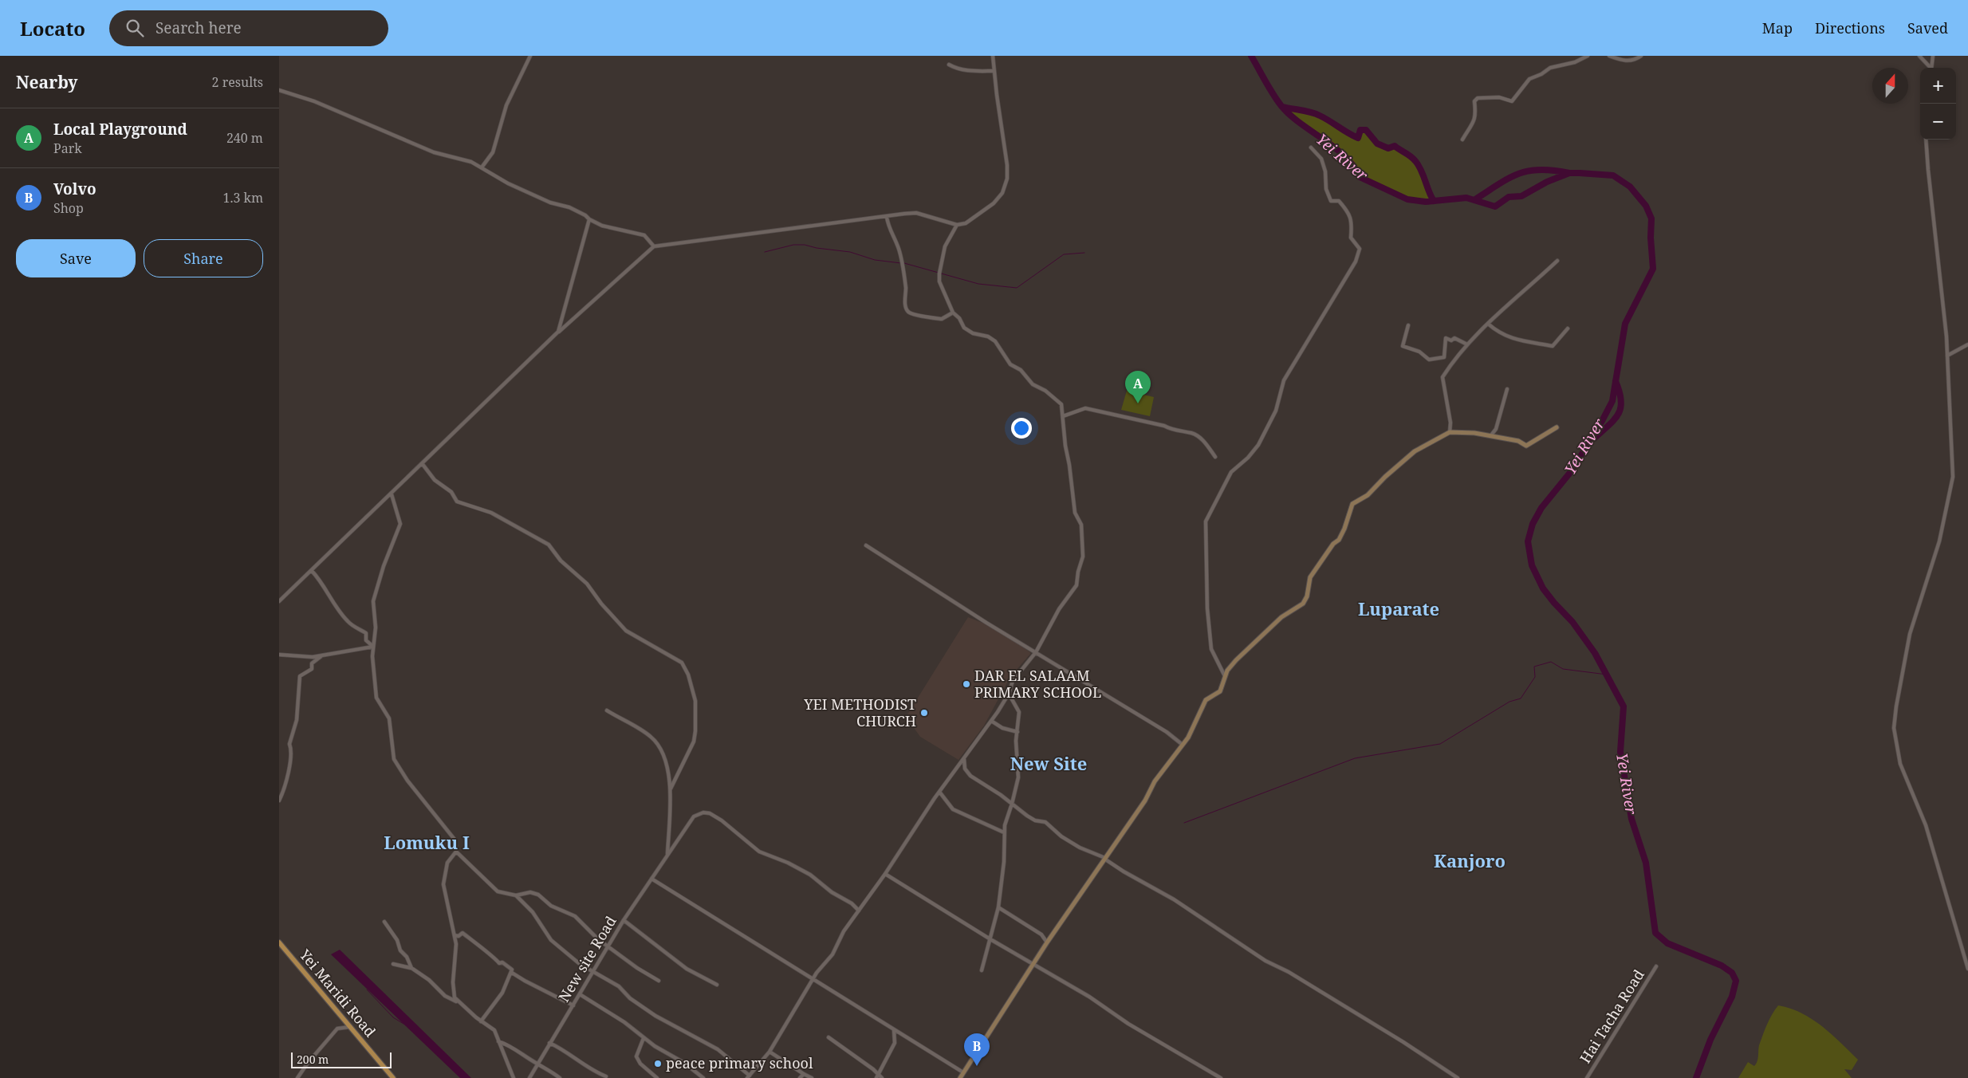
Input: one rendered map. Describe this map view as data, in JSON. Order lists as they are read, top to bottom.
{
  "streets": {
    "main road": ["Yei Maridi Road"],
    "street": ["New site Road", "Hai Tacha Road"]
  },
  "districts": [
    "Luparate",
    "New Site",
    "Lomuku I",
    "Kanjoro"
  ],
  "water": ["Yei River"],
  "places": ["DAR EL SALAAM PRIMARY SCHOOL", "YEI METHODIST CHURCH", "peace primary school"],
  "scale_bar": "200 m",
  "north": "top",
  "page": {
    "header": "Locato",
    "search": "Search here",
    "nav": ["Map", "Directions", "Saved"],
    "heading": ["Nearby", "2 results"],
    "map_buttons": ["+", "−"],
    "list": [
      {
        "mark": "A",
        "name": "Local Playground",
        "note": "Park",
        "value": "240 m"
      },
      {
        "mark": "B",
        "name": "Volvo",
        "note": "Shop",
        "value": "1.3 km"
      }
    ],
    "buttons": ["Save", "Share"],
    "pins": ["A", "B"],
    "scale": "200 m"
  }
}
